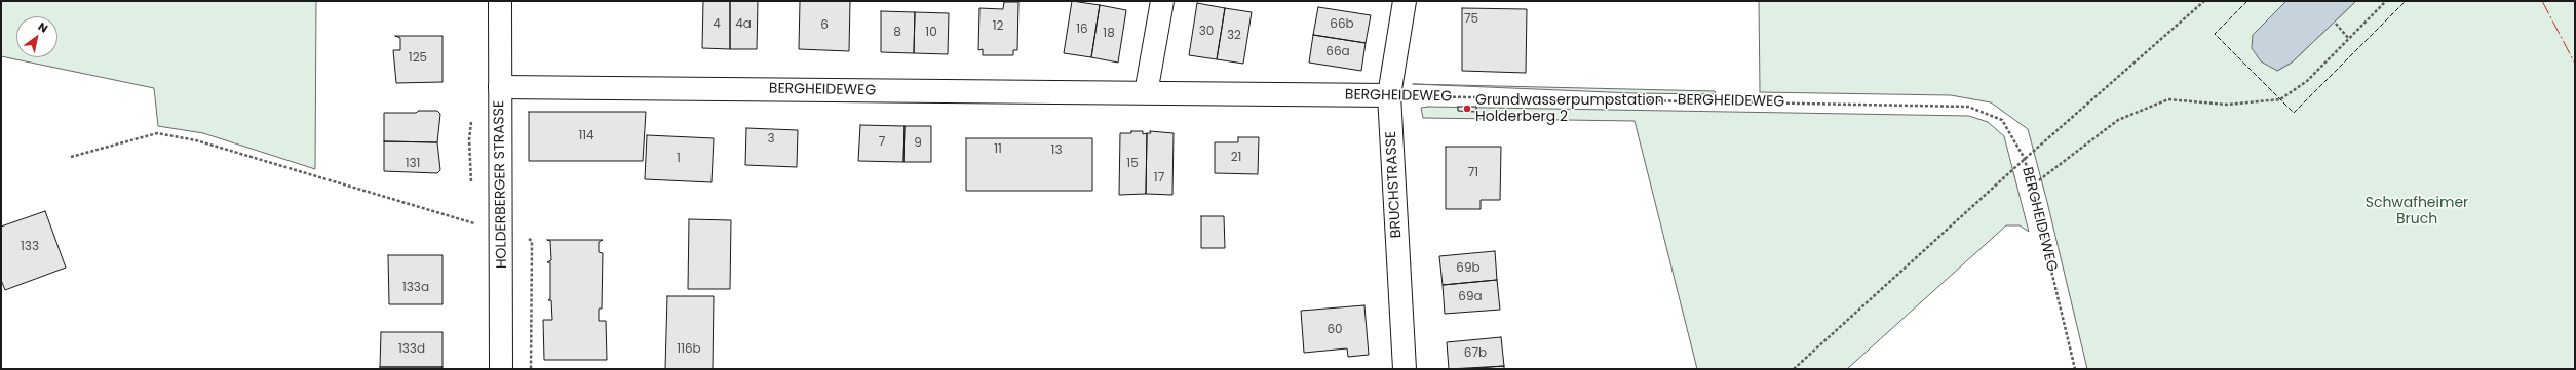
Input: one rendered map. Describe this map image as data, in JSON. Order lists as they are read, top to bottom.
{
  "streets": {
    "street": ["BERGHEIDEWEG", "HOLDERBERGER STRASSE", "BRUCHSTRASSE"]
  },
  "crossings": [
    ["BERGHEIDEWEG", "HOLDERBERGER STRASSE"],
    ["BERGHEIDEWEG", "BRUCHSTRASSE"]
  ],
  "parks": ["Schwafheimer Bruch"],
  "places": ["Grundwasserpumpstation Holderberg 2"],
  "house_numbers": [
    "75",
    "4",
    "4a",
    "66b",
    "6",
    "12",
    "16",
    "30",
    "8",
    "10",
    "18",
    "32",
    "66a",
    "125",
    "114",
    "3",
    "7",
    "9",
    "11",
    "13",
    "21",
    "1",
    "131",
    "15",
    "71",
    "17",
    "133",
    "69b",
    "133a",
    "69a",
    "60",
    "133d",
    "116b",
    "67b"
  ],
  "north": "top right"
}
